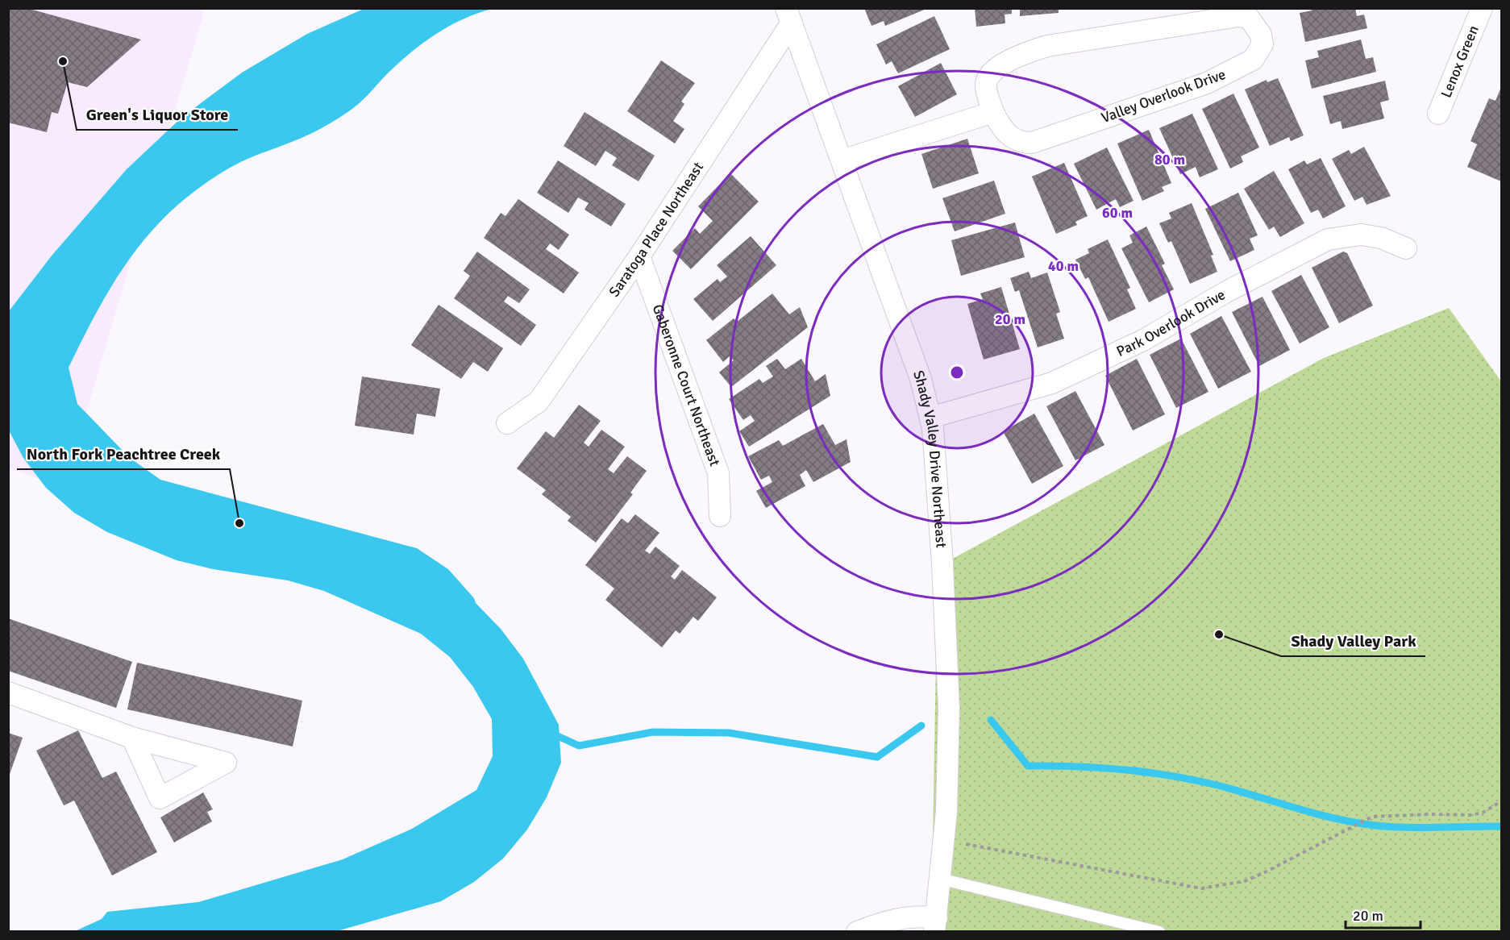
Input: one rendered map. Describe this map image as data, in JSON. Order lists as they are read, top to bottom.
{
  "streets": {
    "street": [
      "Lenox Green",
      "Valley Overlook Drive",
      "Saratoga Place Northeast",
      "Park Overlook Drive",
      "Gaberonne Court Northeast",
      "Shady Valley Drive Northeast"
    ]
  },
  "crossings": [
    ["Saratoga Place Northeast", "Gaberonne Court Northeast"],
    ["Saratoga Place Northeast", "Shady Valley Drive Northeast"],
    ["Park Overlook Drive", "Shady Valley Drive Northeast"]
  ],
  "places": ["Green's Liquor Store", "North Fork Peachtree Creek", "Shady Valley Park"],
  "scale_bar": "20 m",
  "rings": [
    "80 m",
    "60 m",
    "40 m",
    "20 m"
  ]
}
